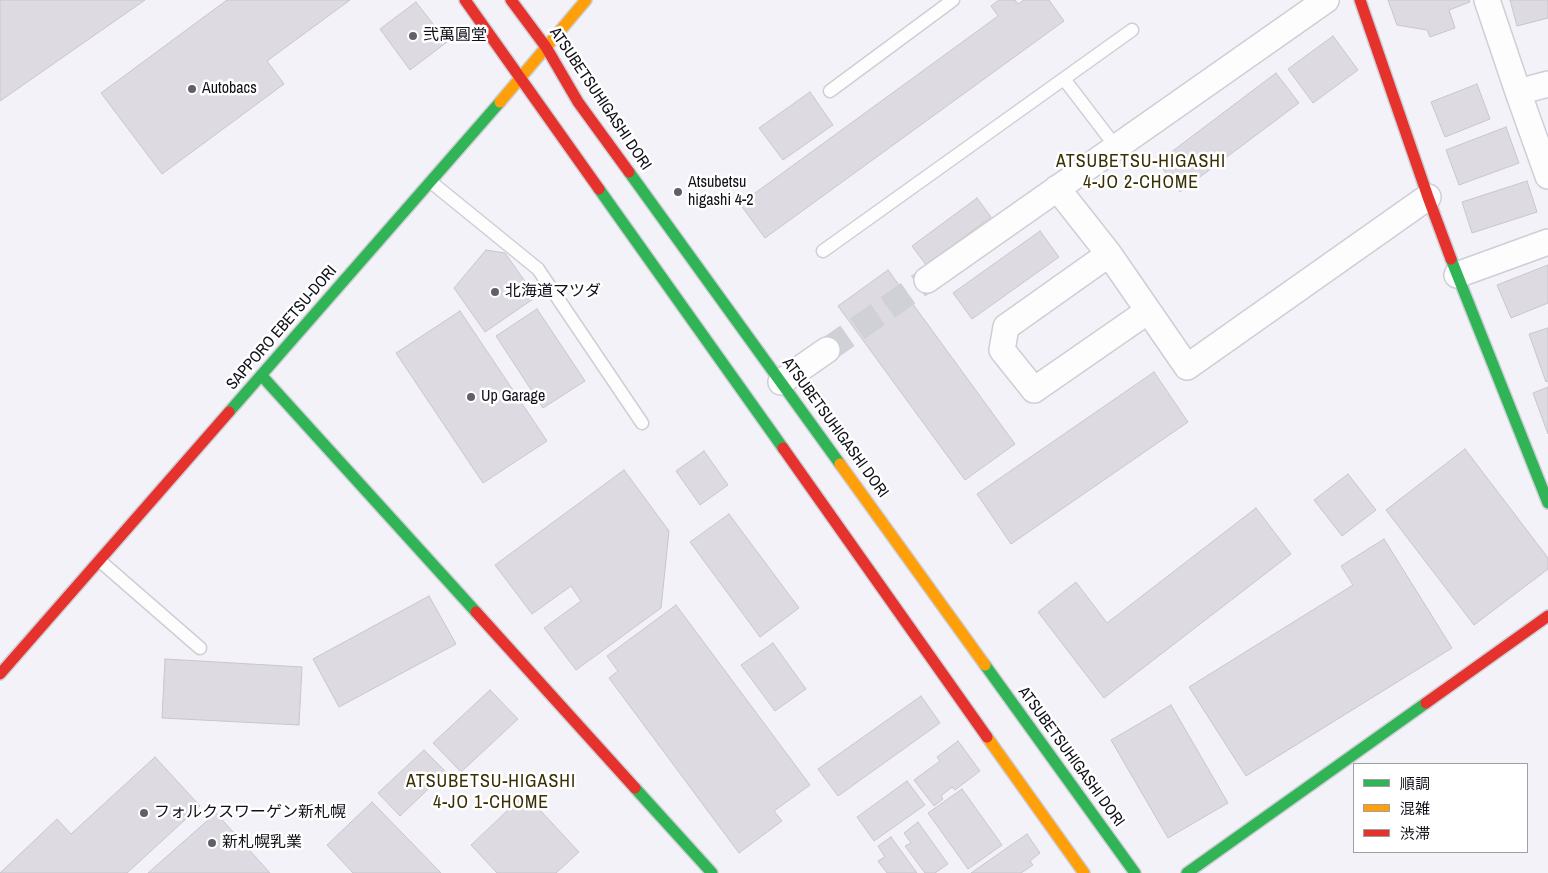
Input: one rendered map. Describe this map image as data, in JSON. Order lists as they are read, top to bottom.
{
  "streets": {
    "main road": ["ATSUBETSUHIGASHI DORI", "SAPPORO EBETSU-DORI"]
  },
  "crossings": [
    ["ATSUBETSUHIGASHI DORI", "SAPPORO EBETSU-DORI"]
  ],
  "districts": ["ATSUBETSU-HIGASHI 4-JO 2-CHOME", "ATSUBETSU-HIGASHI 4-JO 1-CHOME"],
  "places": [
    "弐萬圓堂",
    "Autobacs",
    "Atsubetsu higashi 4-2",
    "北海道マツダ",
    "Up Garage",
    "フォルクスワーゲン新札幌",
    "新札幌乳業"
  ],
  "legend": ["順調", "混雑", "渋滞"]
}
